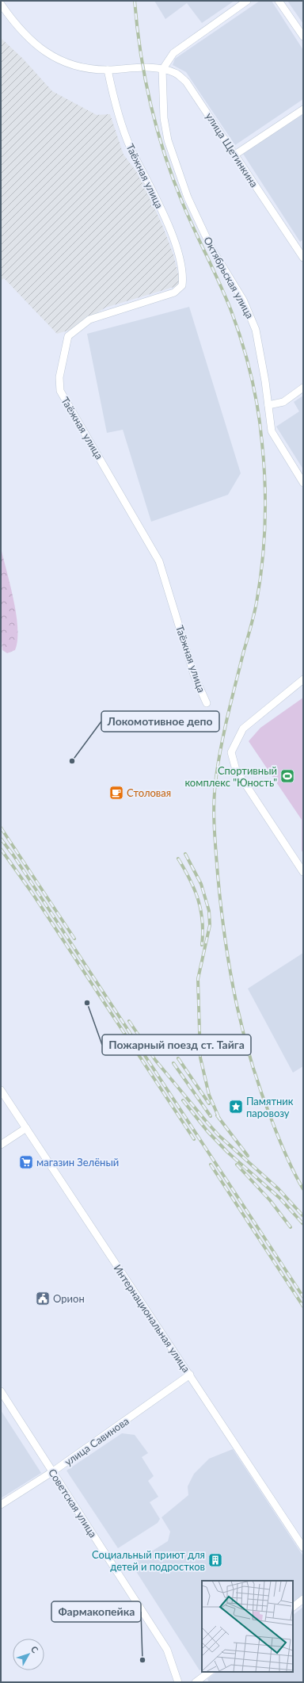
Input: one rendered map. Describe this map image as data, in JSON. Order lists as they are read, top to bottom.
{
  "streets": {
    "street": [
      "улица Щетинкина",
      "Таёжная улица",
      "Октябрьская улица",
      "Интернациональная улица",
      "улица Савинова",
      "Советская улица"
    ]
  },
  "crossings": [
    ["улица Щетинкина", "Таёжная улица"],
    ["улица Щетинкина", "Октябрьская улица"],
    ["Интернациональная улица", "улица Савинова"],
    ["улица Савинова", "Советская улица"]
  ],
  "places": {
    "other": ["Локомотивное депо", "Пожарный поезд ст. Тайга", "Фармакопейка"],
    "sports": ["Спортивный комплекс \"Юность\""],
    "cafe": ["Столовая"],
    "place": ["Памятник паровозу"],
    "supermarket": ["магазин Зелёный"],
    "public building": ["Орион"],
    "building": ["Социальный приют для детей и подростков"]
  },
  "north": "top right"
}
